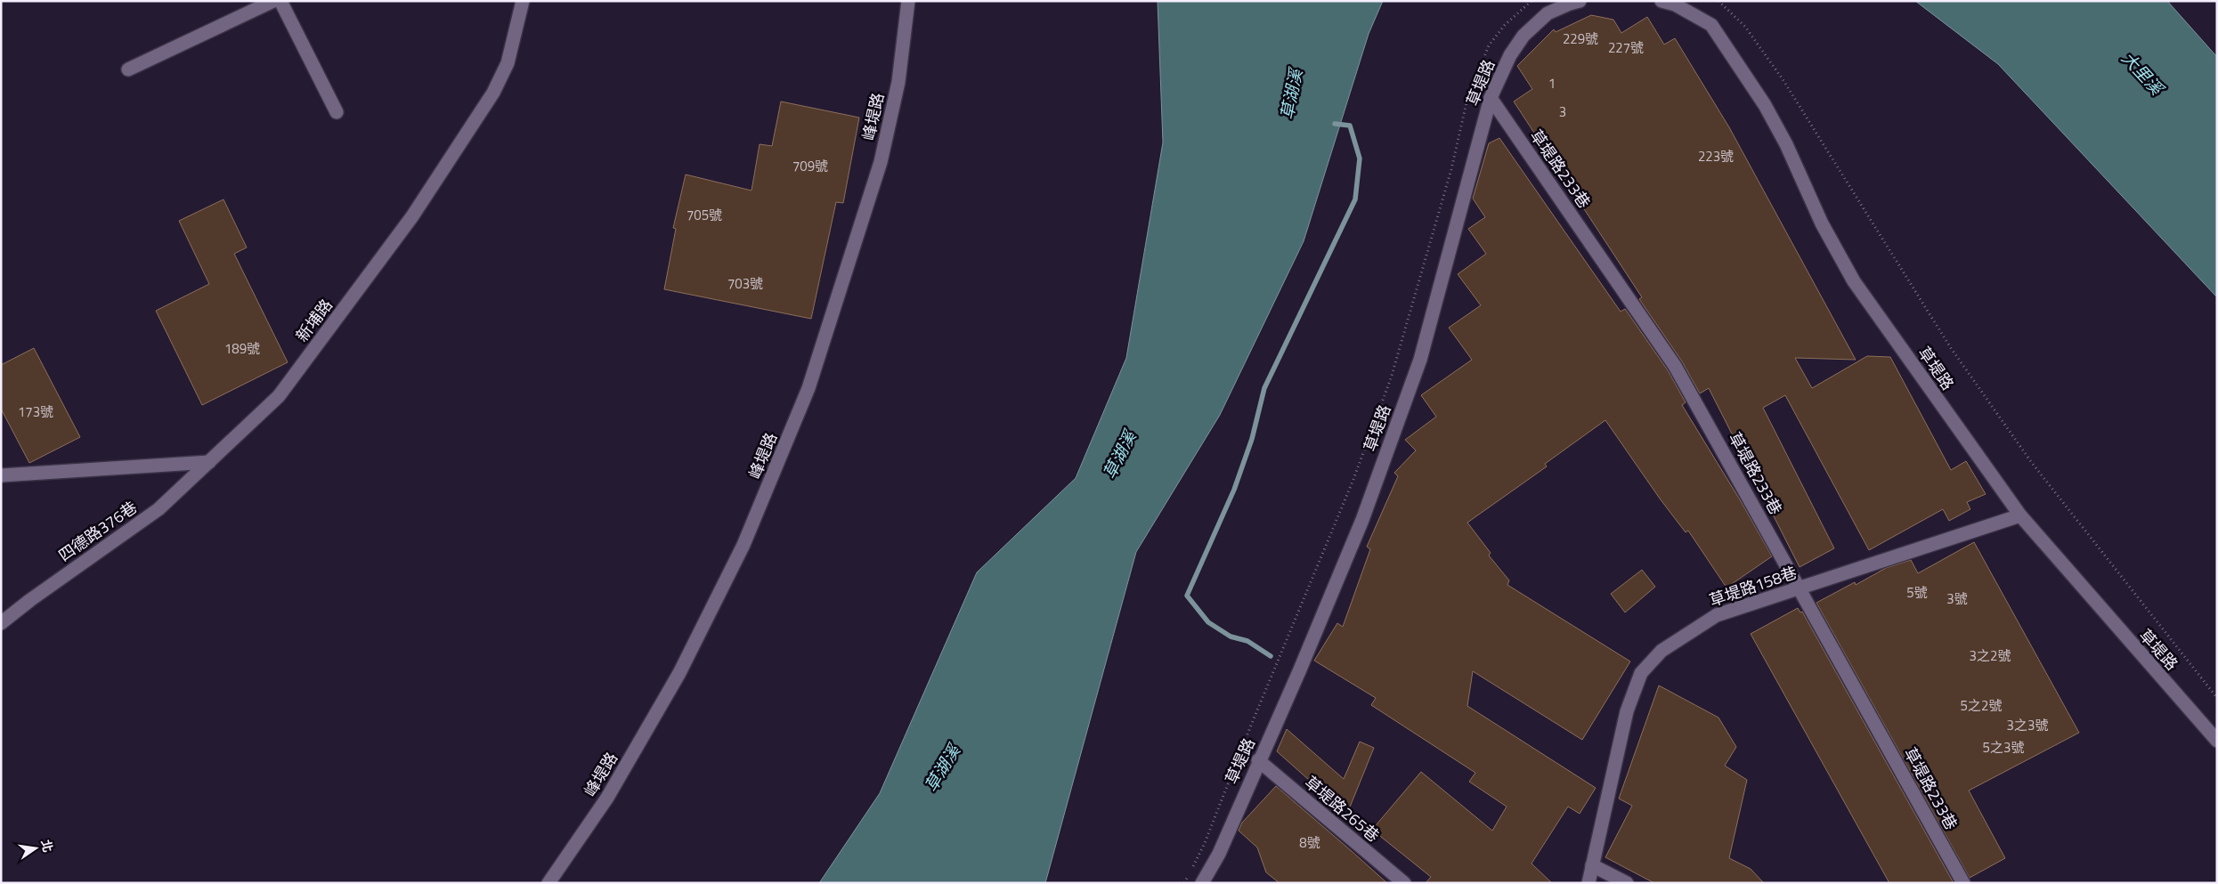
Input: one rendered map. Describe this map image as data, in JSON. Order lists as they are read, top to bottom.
{
  "streets": {
    "street": [
      "草堤路",
      "峰堤路",
      "草堤路233巷",
      "新埔路",
      "四德路376巷",
      "草堤路158巷",
      "草堤路265巷"
    ]
  },
  "crossings": [
    ["草堤路", "草堤路233巷"],
    ["草堤路", "草堤路158巷"],
    ["草堤路", "草堤路265巷"],
    ["草堤路233巷", "草堤路158巷"],
    ["新埔路", "四德路376巷"]
  ],
  "water": ["大里溪", "草湖溪"],
  "house_numbers": [
    "229號",
    "227號",
    "1",
    "3",
    "223號",
    "709號",
    "705號",
    "703號",
    "189號",
    "173號",
    "5號",
    "3號",
    "3之2號",
    "5之2號",
    "3之3號",
    "5之3號",
    "8號"
  ],
  "north": "right"
}
